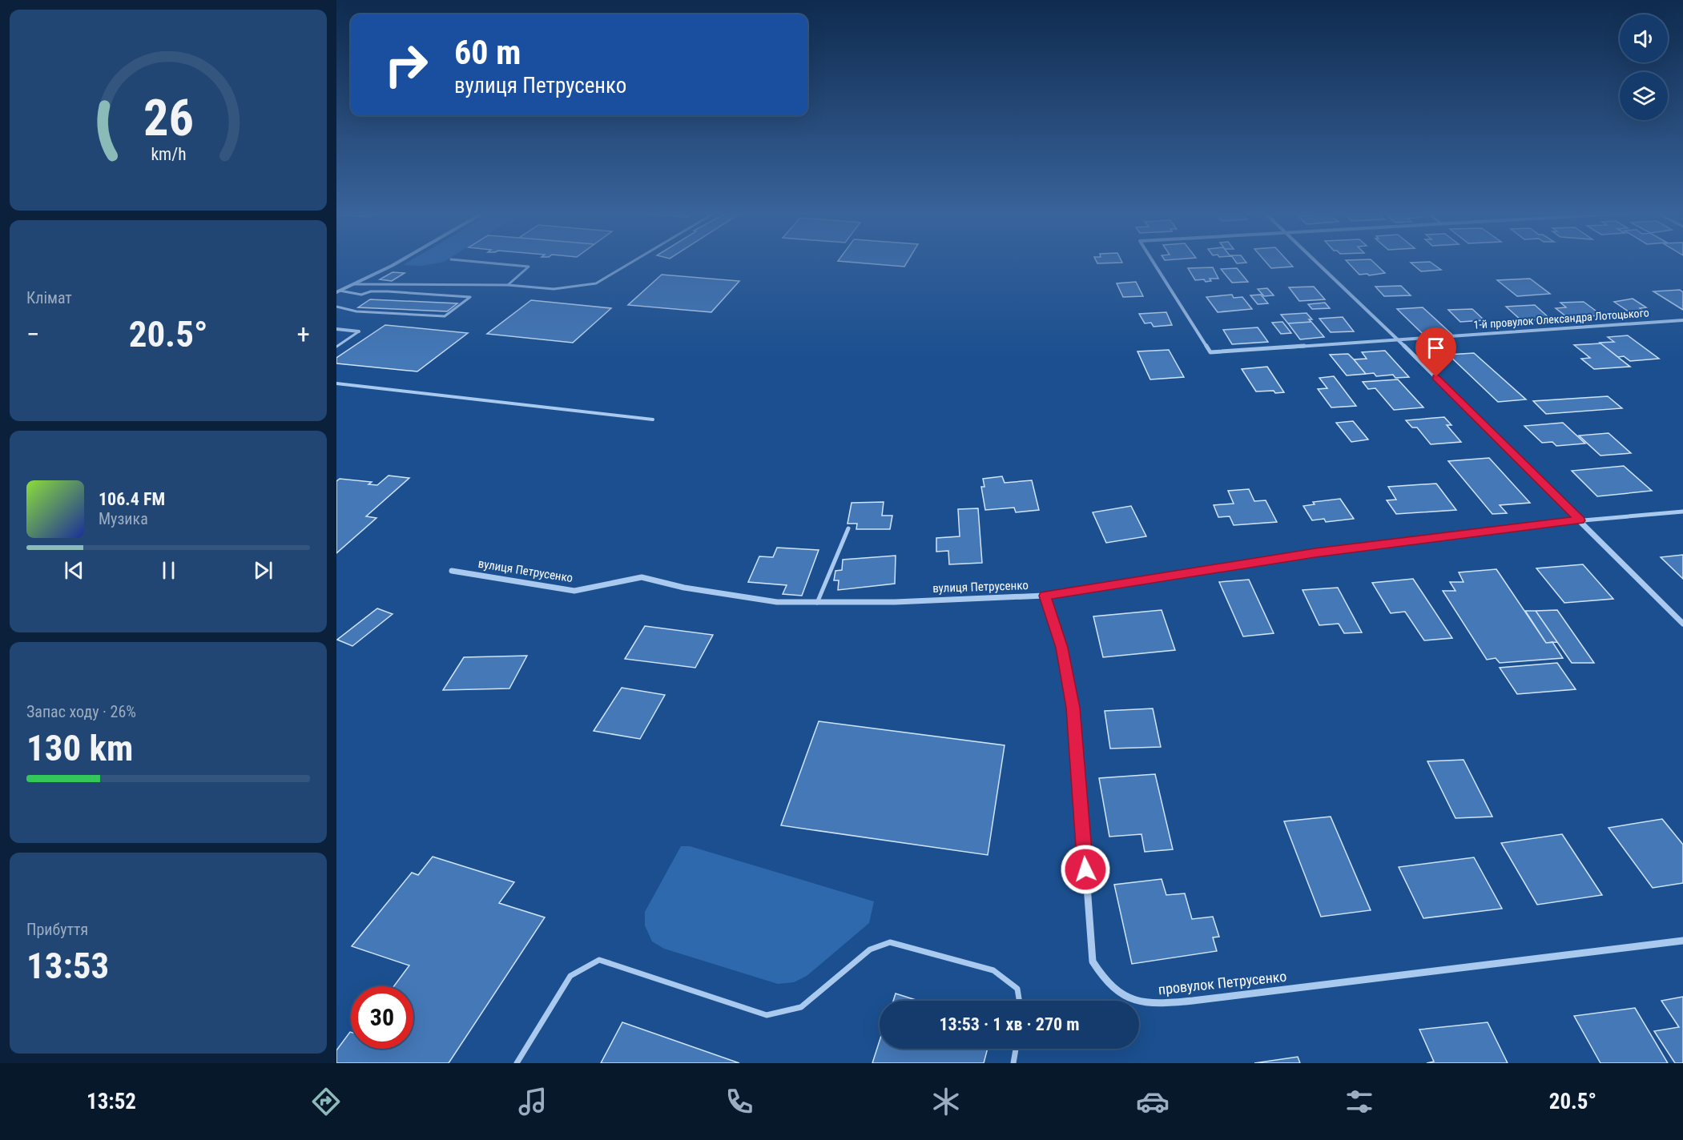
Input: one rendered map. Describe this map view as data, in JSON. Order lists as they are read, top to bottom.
{
  "streets": {
    "street": ["1-й провулок Олександра Лотоцького", "вулиця Петрусенко", "провулок Петрусенко"]
  },
  "crossings": [
    ["вулиця Петрусенко", "провулок Петрусенко"]
  ],
  "page": {
    "turn": ["60 m", "вулиця Петрусенко"],
    "tile": [
      "Клімат",
      ["Запас ходу · 26%", "130 km"],
      ["Прибуття", "13:53"]
    ],
    "heat": ["−", "20.5°", "+"],
    "song": ["106.4 FM", "Музика"],
    "limit": "30",
    "trip": "13:53 · 1 хв · 270 m",
    "tabs": ["13:52", "20.5°"],
    "gauge": ["26", "km/h"]
  }
}
